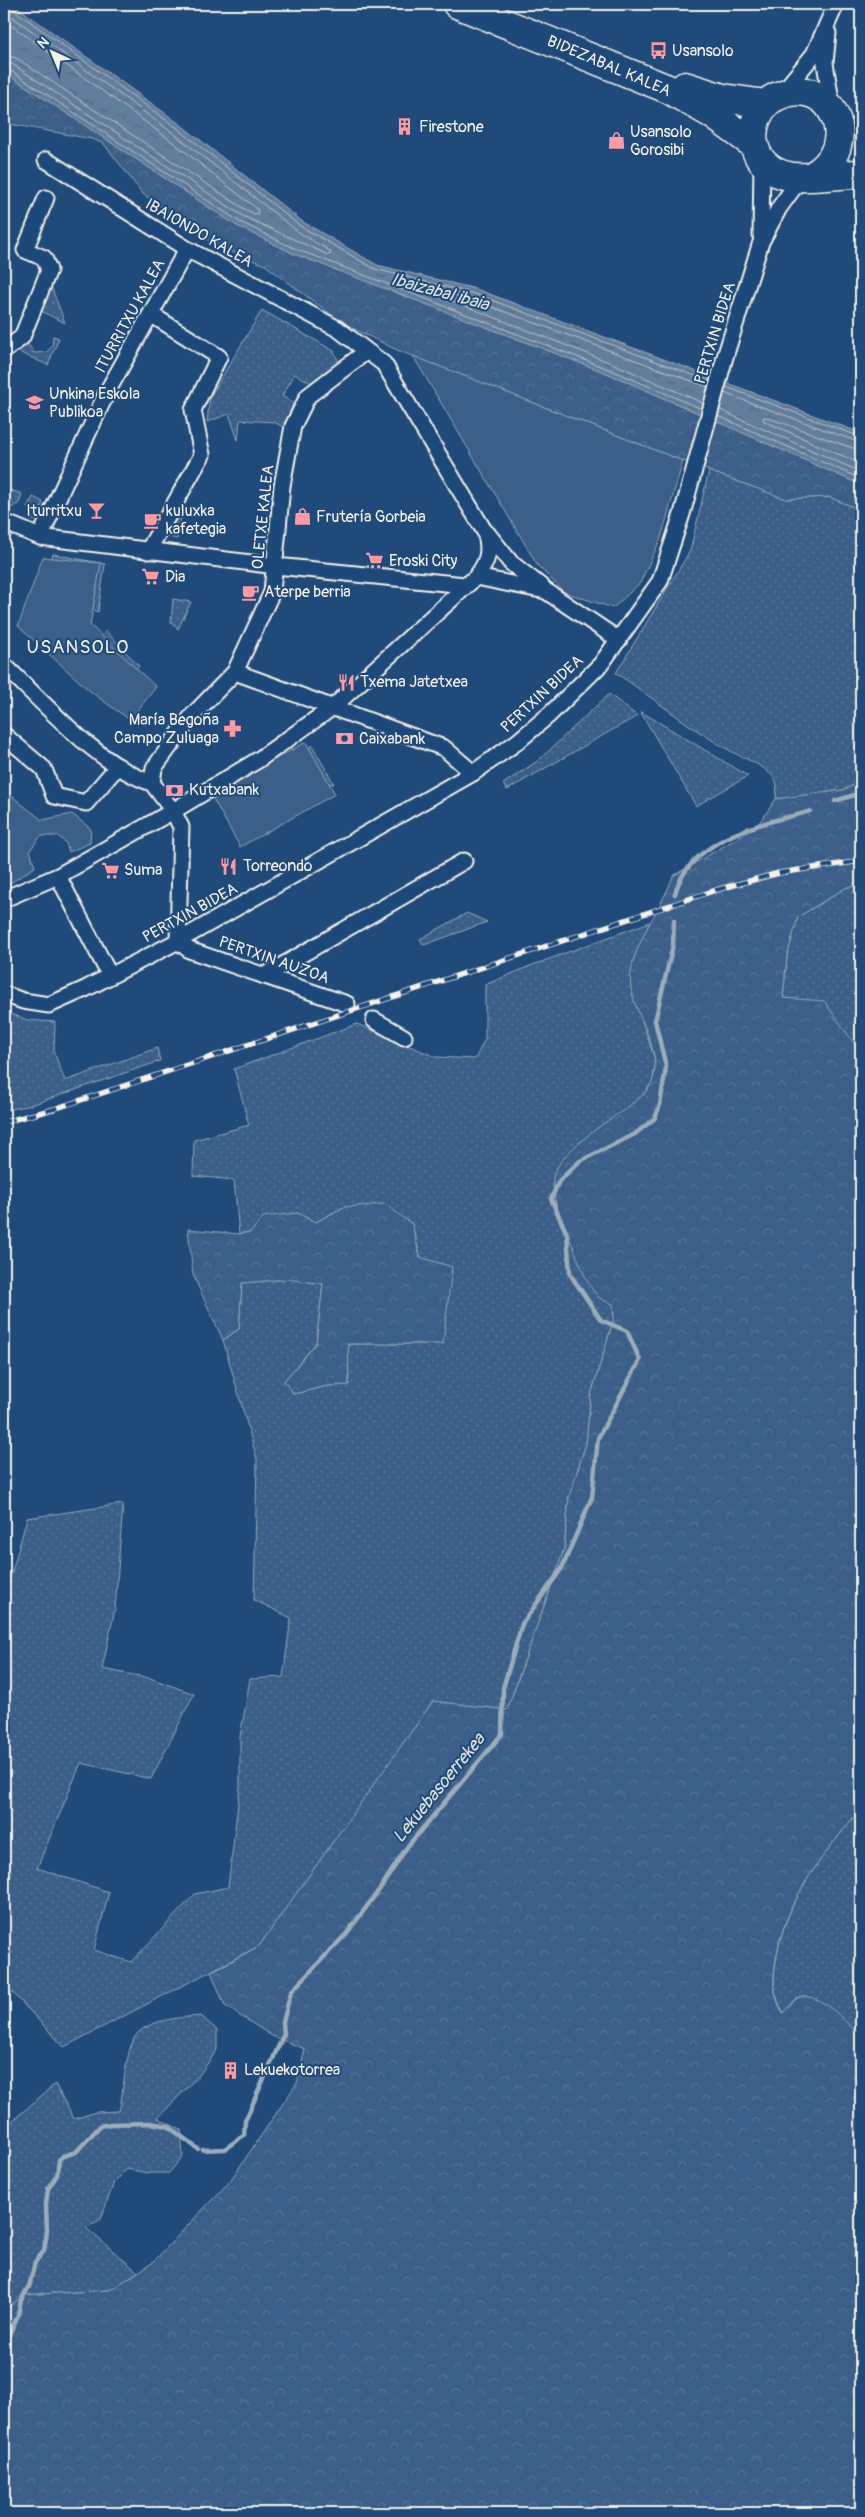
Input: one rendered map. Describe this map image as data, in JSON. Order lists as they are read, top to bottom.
{
  "streets": {
    "highway": ["BIDEZABAL KALEA"],
    "street": [
      "IBAIONDO KALEA",
      "ITURRITXU KALEA",
      "PERTXIN BIDEA",
      "OLETXE KALEA",
      "PERTXIN AUZOA"
    ]
  },
  "crossings": [
    ["IBAIONDO KALEA", "ITURRITXU KALEA"],
    ["IBAIONDO KALEA", "OLETXE KALEA"],
    ["PERTXIN BIDEA", "PERTXIN AUZOA"]
  ],
  "districts": ["USANSOLO"],
  "water": ["Ibaizabal ibaia", "Lekuebasoerrekea"],
  "places": {
    "bus stop": ["Usansolo"],
    "building": ["Firestone", "Lekuekotorrea"],
    "shop": ["Usansolo Gorosibi", "Frutería Gorbeia"],
    "school or university": ["Unkina Eskola Publikoa"],
    "bar": ["Iturritxu"],
    "cafe": ["kuluxka kafetegia", "Aterpe berria"],
    "supermarket": ["Eroski City", "Dia", "Suma"],
    "restaurant": ["Txema Jatetxea", "Torreondo"],
    "pharmacy": ["María Begoña Campo Zuluaga"],
    "bank": ["Caixabank", "Kutxabank"]
  },
  "north": "top left"
}
